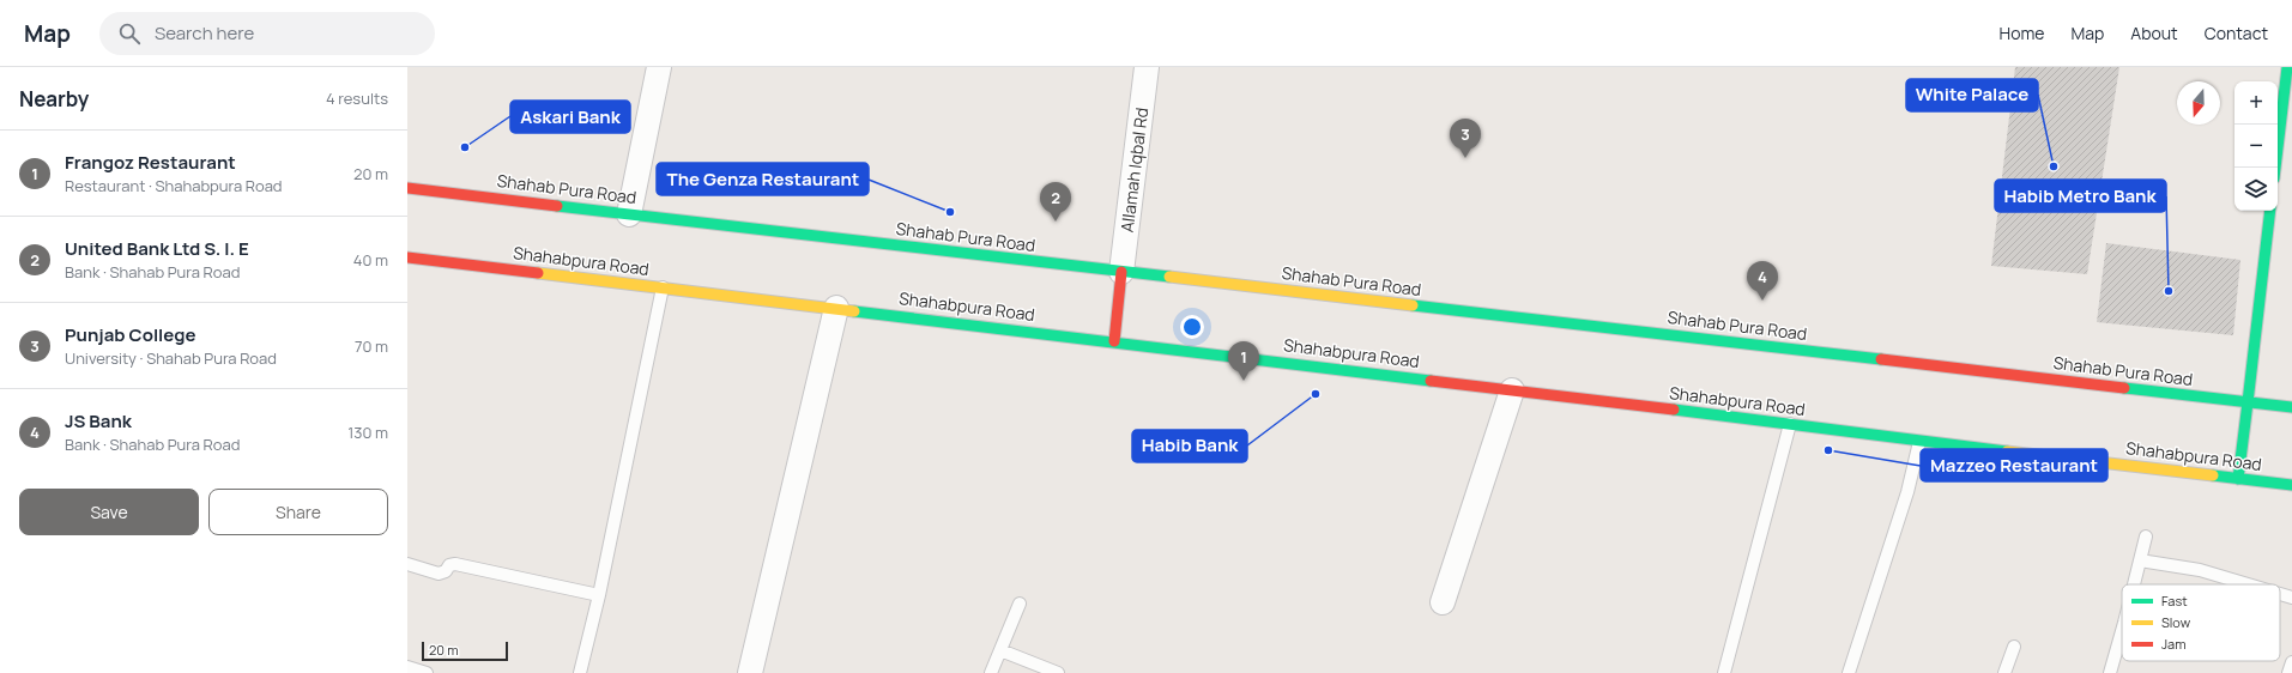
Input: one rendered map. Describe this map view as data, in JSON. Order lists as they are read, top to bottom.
{
  "streets": {
    "main road": ["Shahab Pura Road", "Shahabpura Road"],
    "street": ["Allamah Iqbal Rd"]
  },
  "crossings": [
    ["Allamah Iqbal Rd", "Shahab Pura Road"]
  ],
  "places": [
    "Askari Bank",
    "White Palace",
    "The Genza Restaurant",
    "Habib Metro Bank",
    "Habib Bank",
    "Mazzeo Restaurant"
  ],
  "legend": ["Fast", "Slow", "Jam"],
  "scale_bar": "20 m",
  "north": "bottom",
  "page": {
    "header": "Map",
    "search": "Search here",
    "nav": [
      "Home",
      "Map",
      "About",
      "Contact"
    ],
    "heading": ["Nearby", "4 results"],
    "map_buttons": ["+", "−"],
    "pins": [
      "3",
      "2",
      "4",
      "1"
    ],
    "list": [
      {
        "mark": "1",
        "name": "Frangoz Restaurant",
        "note": "Restaurant · Shahabpura Road",
        "value": "20 m"
      },
      {
        "mark": "2",
        "name": "United Bank Ltd S. I. E",
        "note": "Bank · Shahab Pura Road",
        "value": "40 m"
      },
      {
        "mark": "3",
        "name": "Punjab College",
        "note": "University · Shahab Pura Road",
        "value": "70 m"
      },
      {
        "mark": "4",
        "name": "JS Bank",
        "note": "Bank · Shahab Pura Road",
        "value": "130 m"
      }
    ],
    "buttons": ["Save", "Share"],
    "scale": "20 m"
  }
}
